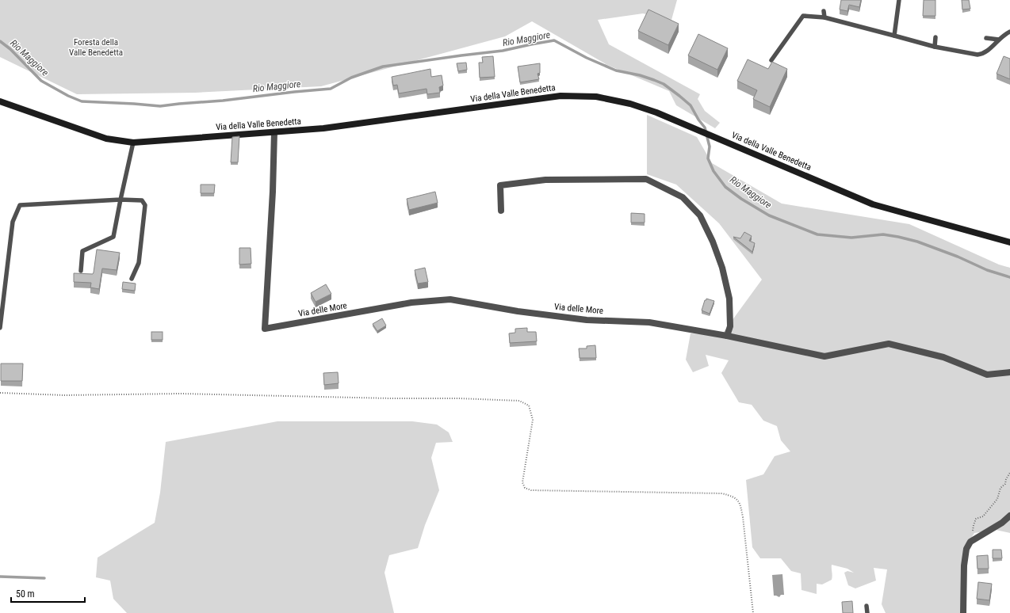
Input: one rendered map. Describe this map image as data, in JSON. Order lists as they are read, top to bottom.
{
  "streets": {
    "main road": ["Via della Valle Benedetta"],
    "street": ["Via delle More"]
  },
  "crossings": [
    ["Via della Valle Benedetta", "Via delle More"]
  ],
  "water": ["Rio Maggiore"],
  "parks": ["Foresta della Valle Benedetta"],
  "scale_bar": "50 m"
}
